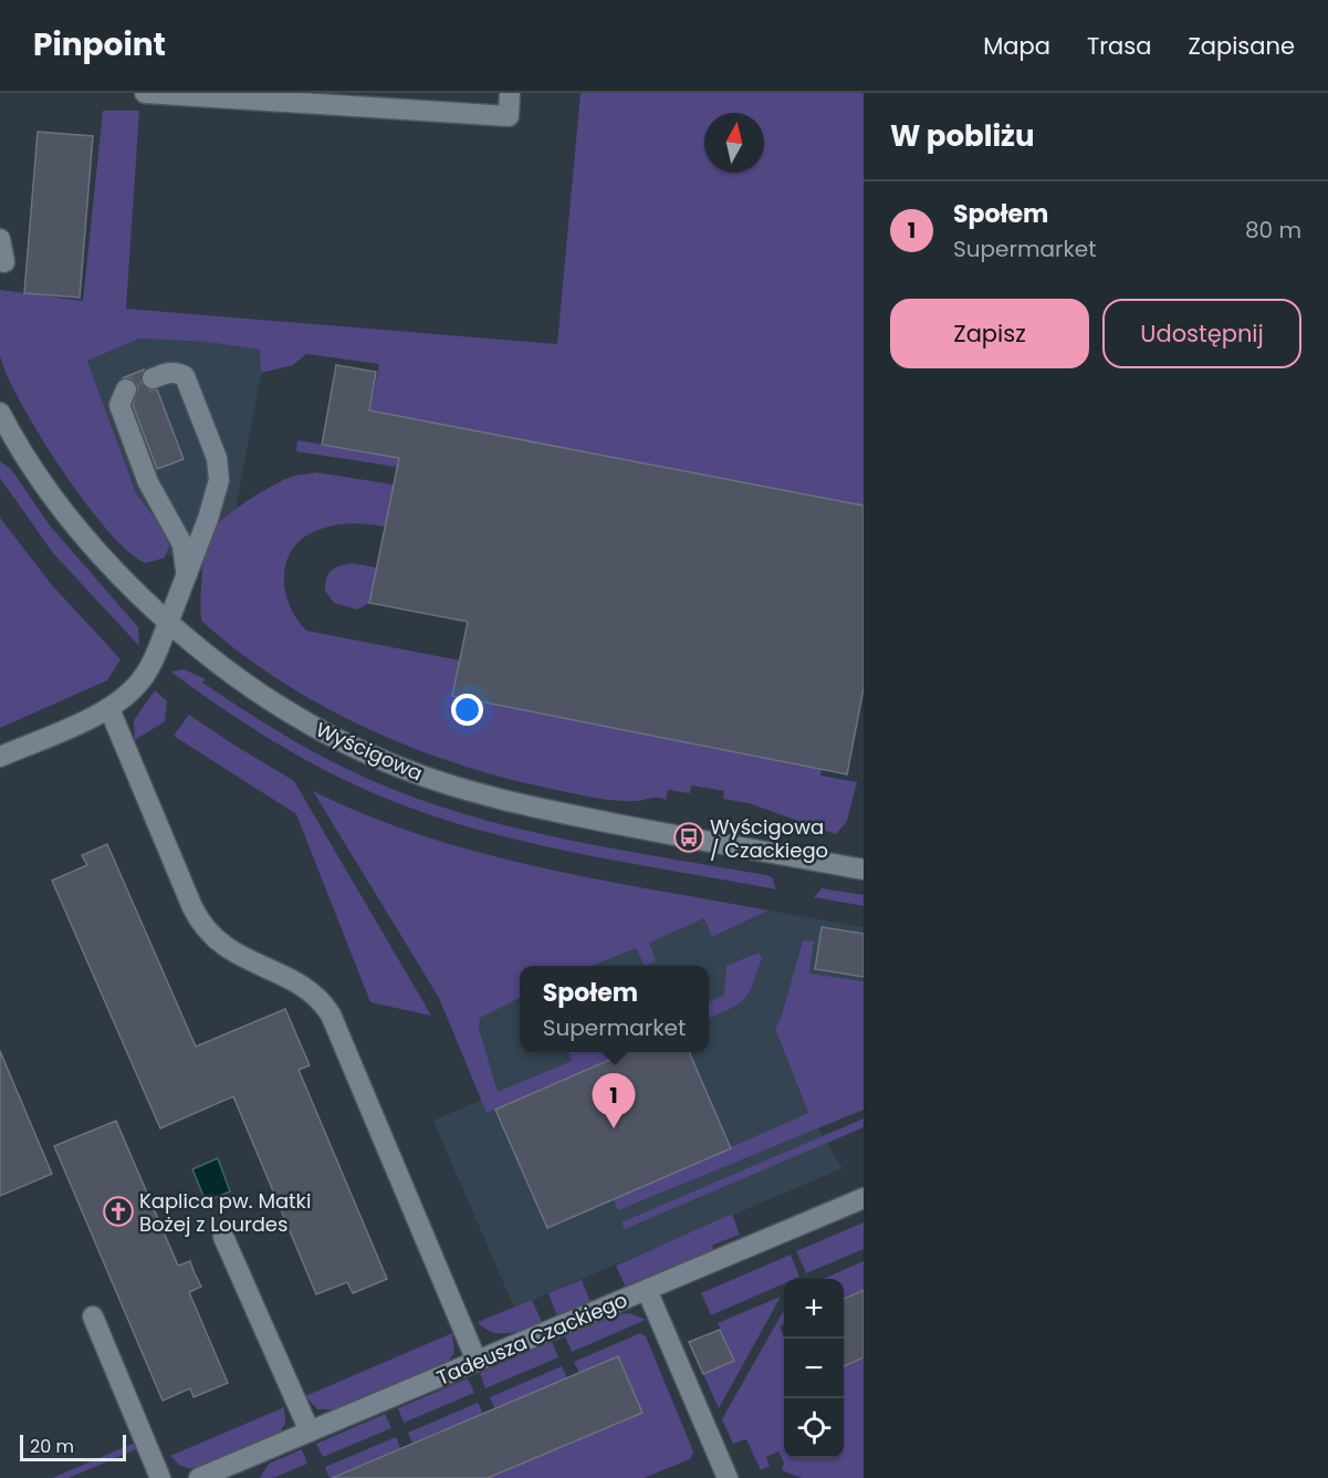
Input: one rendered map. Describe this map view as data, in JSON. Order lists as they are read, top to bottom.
{
  "streets": {
    "street": ["Wyścigowa", "Tadeusza Czackiego"]
  },
  "places": {
    "bus stop": ["Wyścigowa / Czackiego"],
    "church": ["Kaplica pw. Matki Bożej z Lourdes"]
  },
  "scale_bar": "20 m",
  "north": "top",
  "page": {
    "header": "Pinpoint",
    "nav": ["Mapa", "Trasa", "Zapisane"],
    "heading": "W pobliżu",
    "list": [
      {
        "mark": "1",
        "name": "Społem",
        "note": "Supermarket",
        "value": "80 m"
      }
    ],
    "buttons": ["Zapisz", "Udostępnij"],
    "popup": ["Społem", "Supermarket"],
    "pins": "1",
    "map_buttons": ["+", "−"],
    "scale": "20 m"
  }
}
